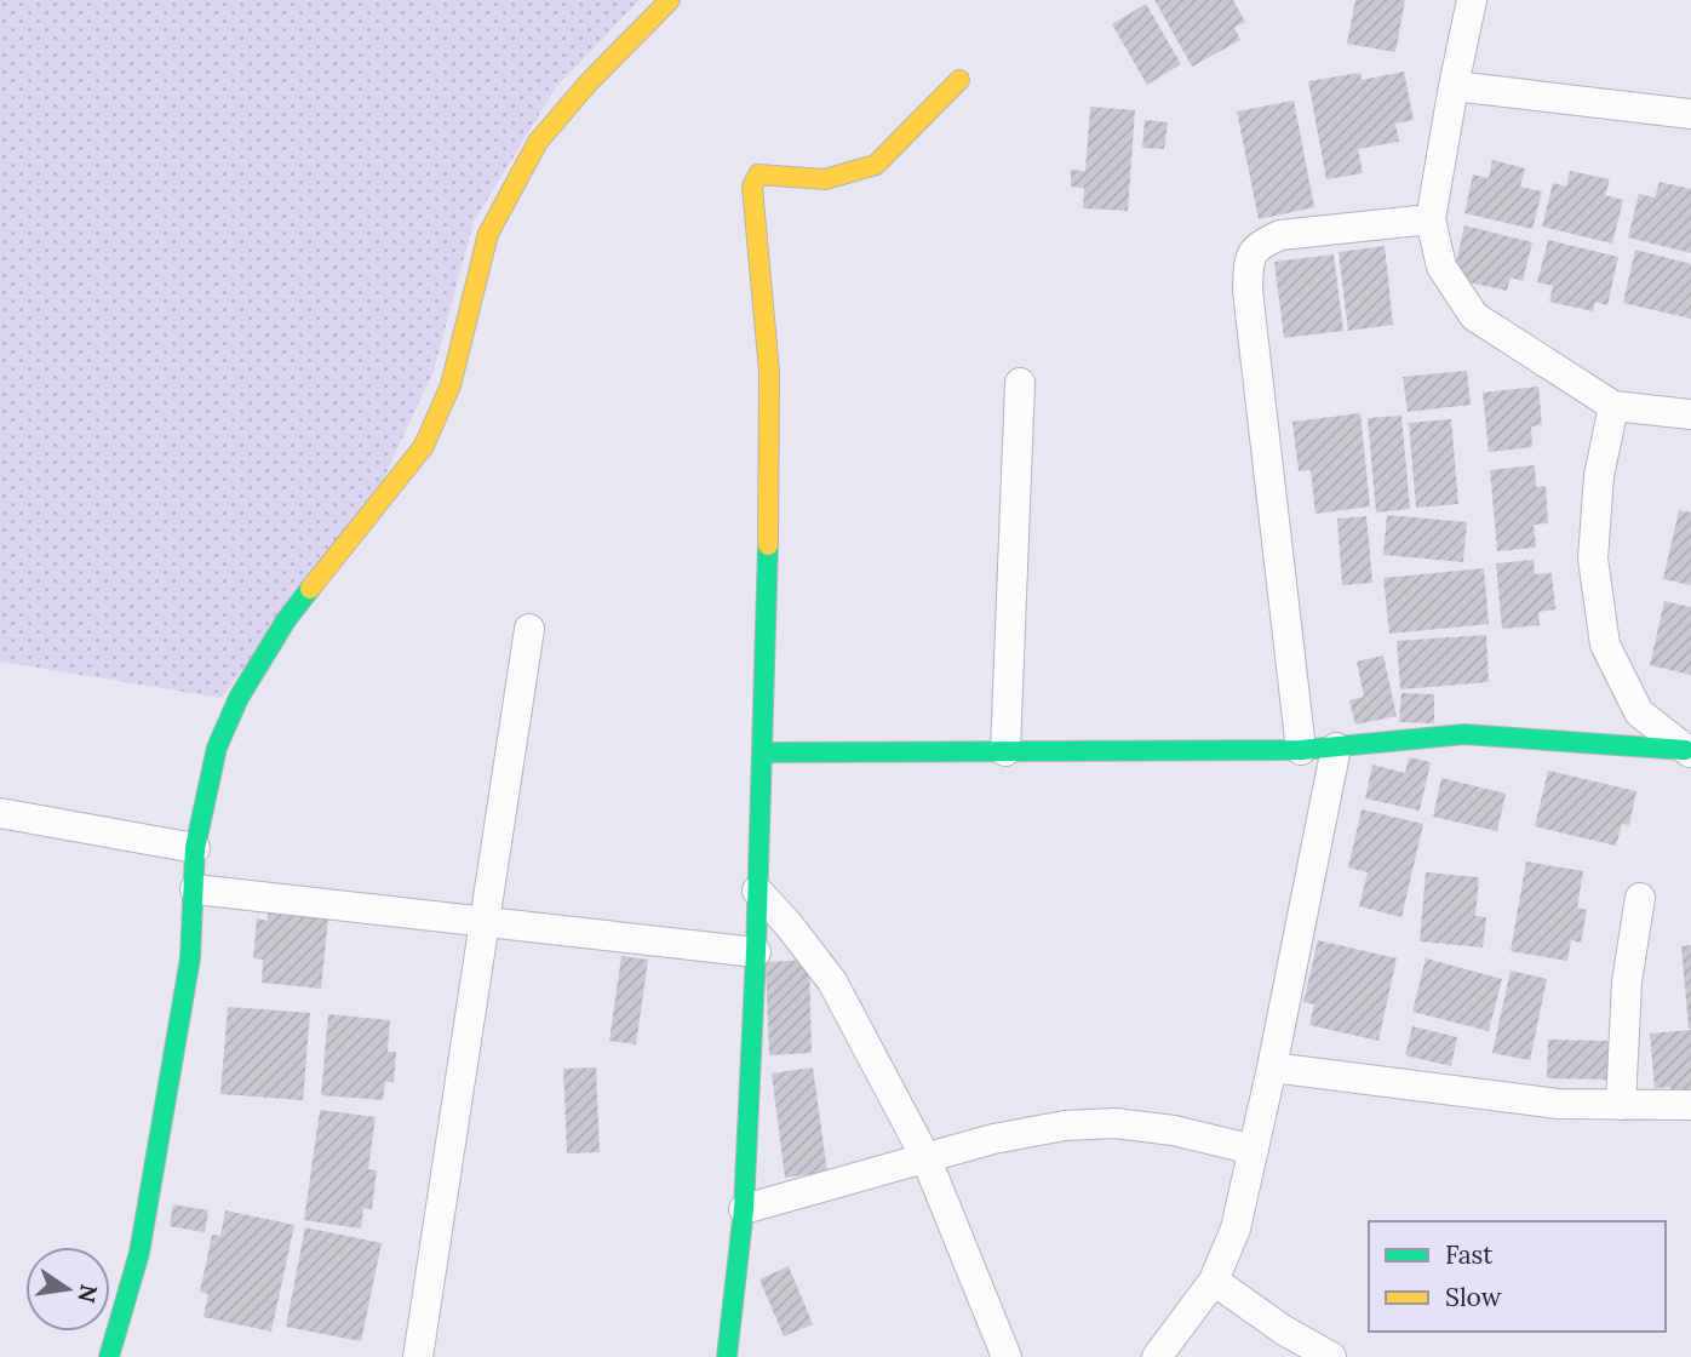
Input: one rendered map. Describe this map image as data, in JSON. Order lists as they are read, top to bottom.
{
  "legend": ["Fast", "Slow"],
  "north": "right"
}
